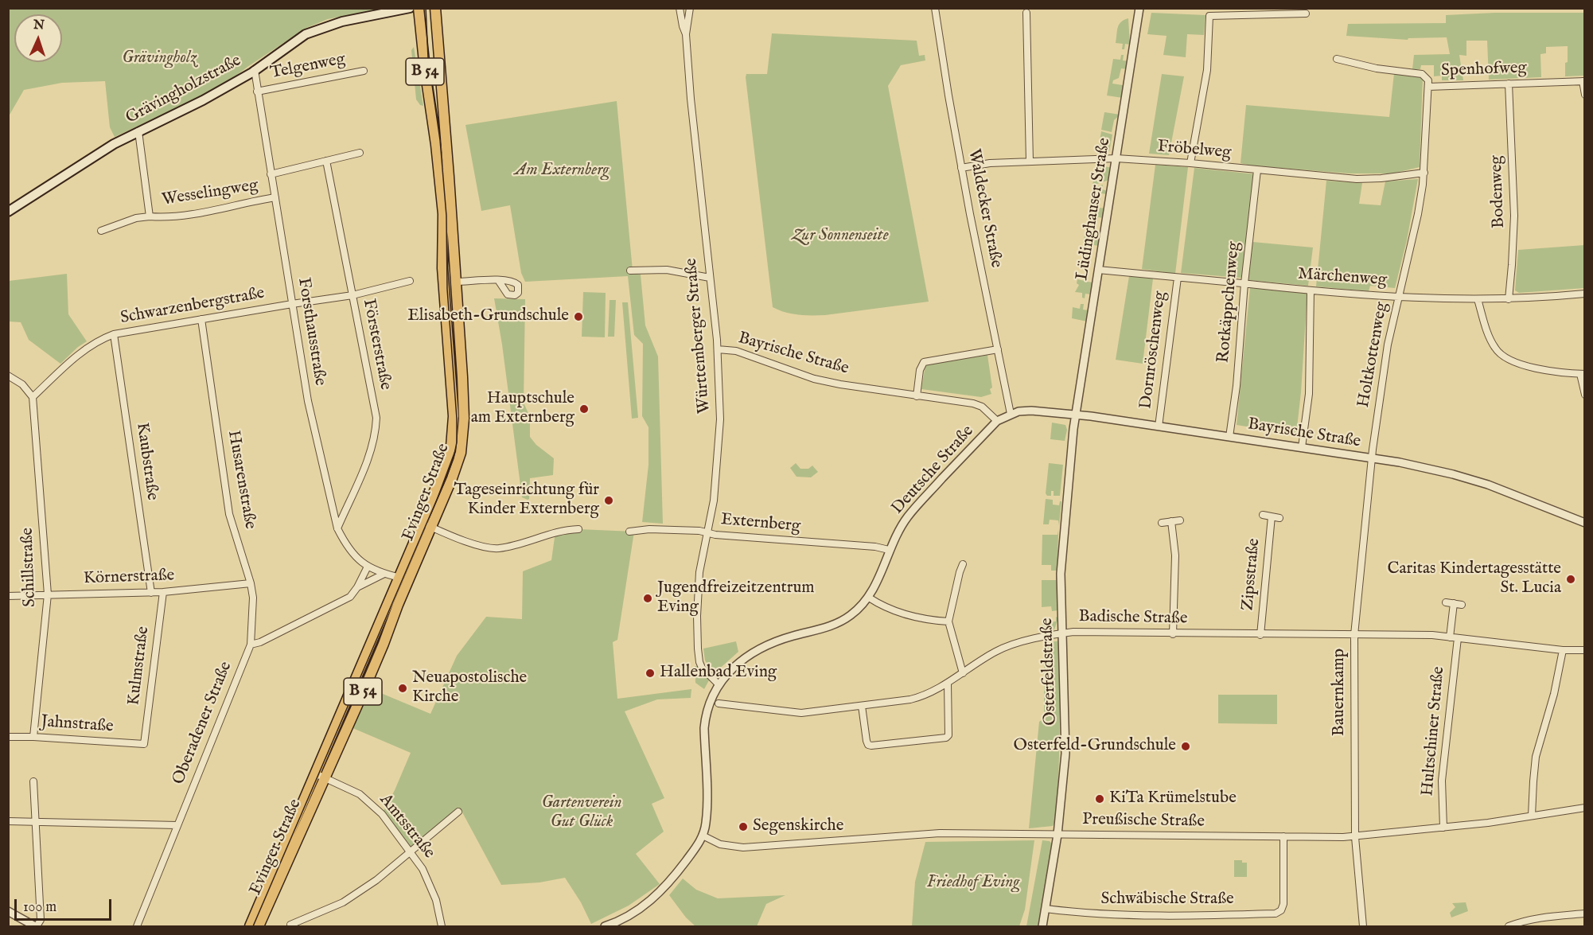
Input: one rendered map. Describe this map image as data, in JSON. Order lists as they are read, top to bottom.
{
  "streets": {
    "main road": ["B 54", "Grävingholzstraße", "Evinger Straße"],
    "street": [
      "Telgenweg",
      "Spenhofweg",
      "Fröbelweg",
      "Bodenweg",
      "Wesselingweg",
      "Waldecker Straße",
      "Lüdinghauser Straße",
      "Märchenweg",
      "Rotkäppchenweg",
      "Schwarzenbergstraße",
      "Forsthausstraße",
      "Württemberger Straße",
      "Försterstraße",
      "Dornröschenweg",
      "Bayrische Straße",
      "Holtkottenweg",
      "Kaubstraße",
      "Deutsche Straße",
      "Husarenstraße",
      "Externberg",
      "Schillstraße",
      "Zipsstraße",
      "Körnerstraße",
      "Badische Straße",
      "Kulmstraße",
      "Osterfeldstraße",
      "Bauernkamp",
      "Oberadener Straße",
      "Jahnstraße",
      "Hultschiner Straße",
      "Preußische Straße",
      "Amtsstraße",
      "Schwäbische Straße"
    ]
  },
  "crossings": [
    ["Telgenweg", "Forsthausstraße"],
    ["Spenhofweg", "Bodenweg"],
    ["Spenhofweg", "Holtkottenweg"],
    ["Grävingholzstraße", "Wesselingweg"],
    ["Grävingholzstraße", "Forsthausstraße"],
    ["Fröbelweg", "Waldecker Straße"],
    ["Fröbelweg", "Lüdinghauser Straße"],
    ["Fröbelweg", "Rotkäppchenweg"],
    ["Fröbelweg", "Holtkottenweg"],
    ["Bodenweg", "Märchenweg"],
    ["Wesselingweg", "Forsthausstraße"],
    ["Waldecker Straße", "Bayrische Straße"],
    ["Waldecker Straße", "Deutsche Straße"],
    ["Lüdinghauser Straße", "Märchenweg"],
    ["Lüdinghauser Straße", "Bayrische Straße"],
    ["Lüdinghauser Straße", "Osterfeldstraße"],
    ["Märchenweg", "Rotkäppchenweg"],
    ["Märchenweg", "Dornröschenweg"],
    ["Märchenweg", "Holtkottenweg"],
    ["Rotkäppchenweg", "Bayrische Straße"],
    ["Schwarzenbergstraße", "Forsthausstraße"],
    ["Schwarzenbergstraße", "Försterstraße"],
    ["Schwarzenbergstraße", "Kaubstraße"],
    ["Schwarzenbergstraße", "Husarenstraße"],
    ["Schwarzenbergstraße", "Schillstraße"],
    ["Forsthausstraße", "Försterstraße"],
    ["Württemberger Straße", "Bayrische Straße"],
    ["Württemberger Straße", "Deutsche Straße"],
    ["Württemberger Straße", "Externberg"],
    ["Dornröschenweg", "Bayrische Straße"],
    ["Bayrische Straße", "Holtkottenweg"],
    ["Bayrische Straße", "Deutsche Straße"],
    ["Bayrische Straße", "Osterfeldstraße"],
    ["Bayrische Straße", "Bauernkamp"],
    ["Holtkottenweg", "Bauernkamp"],
    ["Kaubstraße", "Körnerstraße"],
    ["Deutsche Straße", "Externberg"],
    ["Deutsche Straße", "Preußische Straße"],
    ["Husarenstraße", "Körnerstraße"],
    ["Husarenstraße", "Oberadener Straße"],
    ["Evinger Straße", "Amtsstraße"],
    ["Schillstraße", "Körnerstraße"],
    ["Schillstraße", "Jahnstraße"],
    ["Zipsstraße", "Badische Straße"],
    ["Körnerstraße", "Kulmstraße"],
    ["Badische Straße", "Osterfeldstraße"],
    ["Badische Straße", "Bauernkamp"],
    ["Badische Straße", "Hultschiner Straße"],
    ["Kulmstraße", "Jahnstraße"],
    ["Osterfeldstraße", "Preußische Straße"],
    ["Osterfeldstraße", "Schwäbische Straße"],
    ["Bauernkamp", "Preußische Straße"],
    ["Hultschiner Straße", "Preußische Straße"],
    ["Preußische Straße", "Schwäbische Straße"]
  ],
  "parks": [
    "Grävingholz",
    "Am Externberg",
    "Zur Sonnenseite",
    "Gartenverein Gut Glück",
    "Friedhof Eving"
  ],
  "places": [
    "Elisabeth-Grundschule",
    "Hauptschule am Externberg",
    "Tageseinrichtung für Kinder Externberg",
    "Caritas Kindertagesstätte St. Lucia",
    "Jugendfreizeitzentrum Eving",
    "Hallenbad Eving",
    "Neuapostolische Kirche",
    "Osterfeld-Grundschule",
    "KiTa Krümelstube",
    "Segenskirche"
  ],
  "scale_bar": "100 m",
  "north": "top"
}
